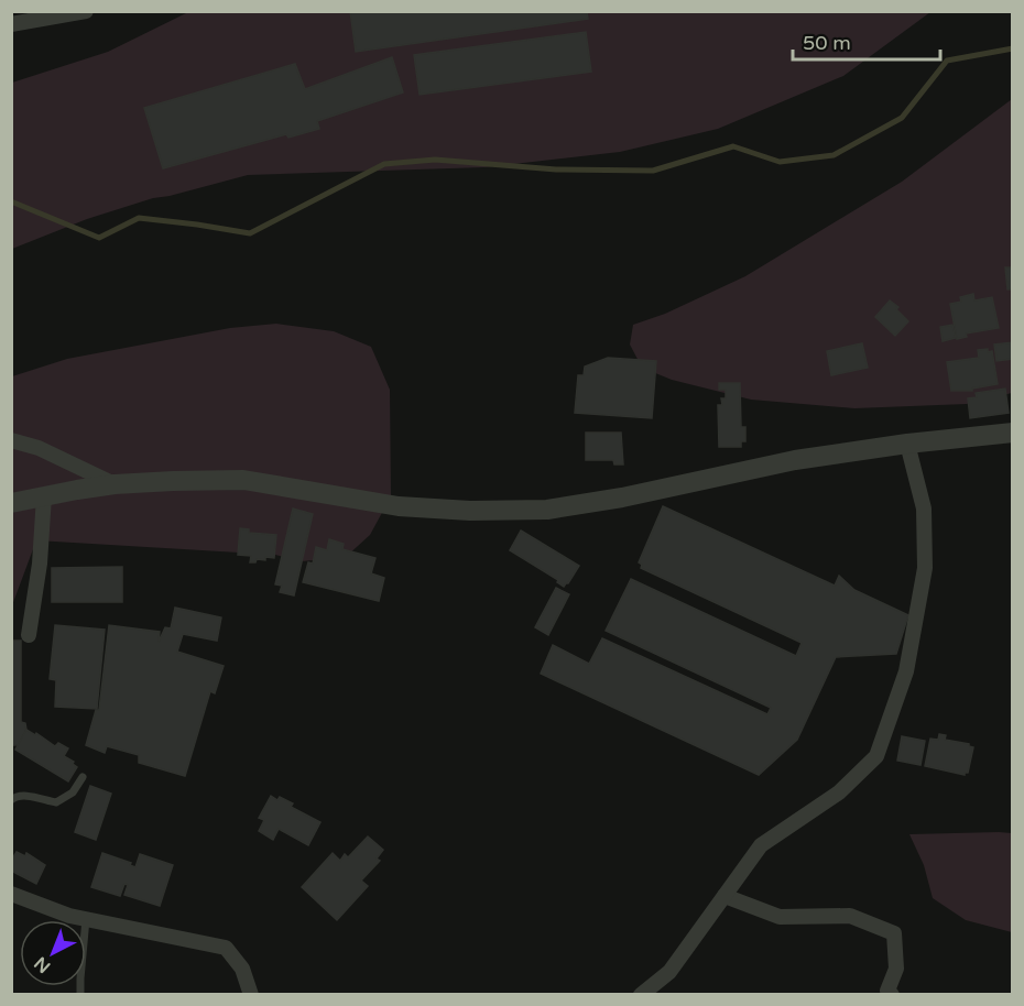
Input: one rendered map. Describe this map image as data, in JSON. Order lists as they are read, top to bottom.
{
  "scale_bar": "50 m",
  "north": "bottom left"
}
